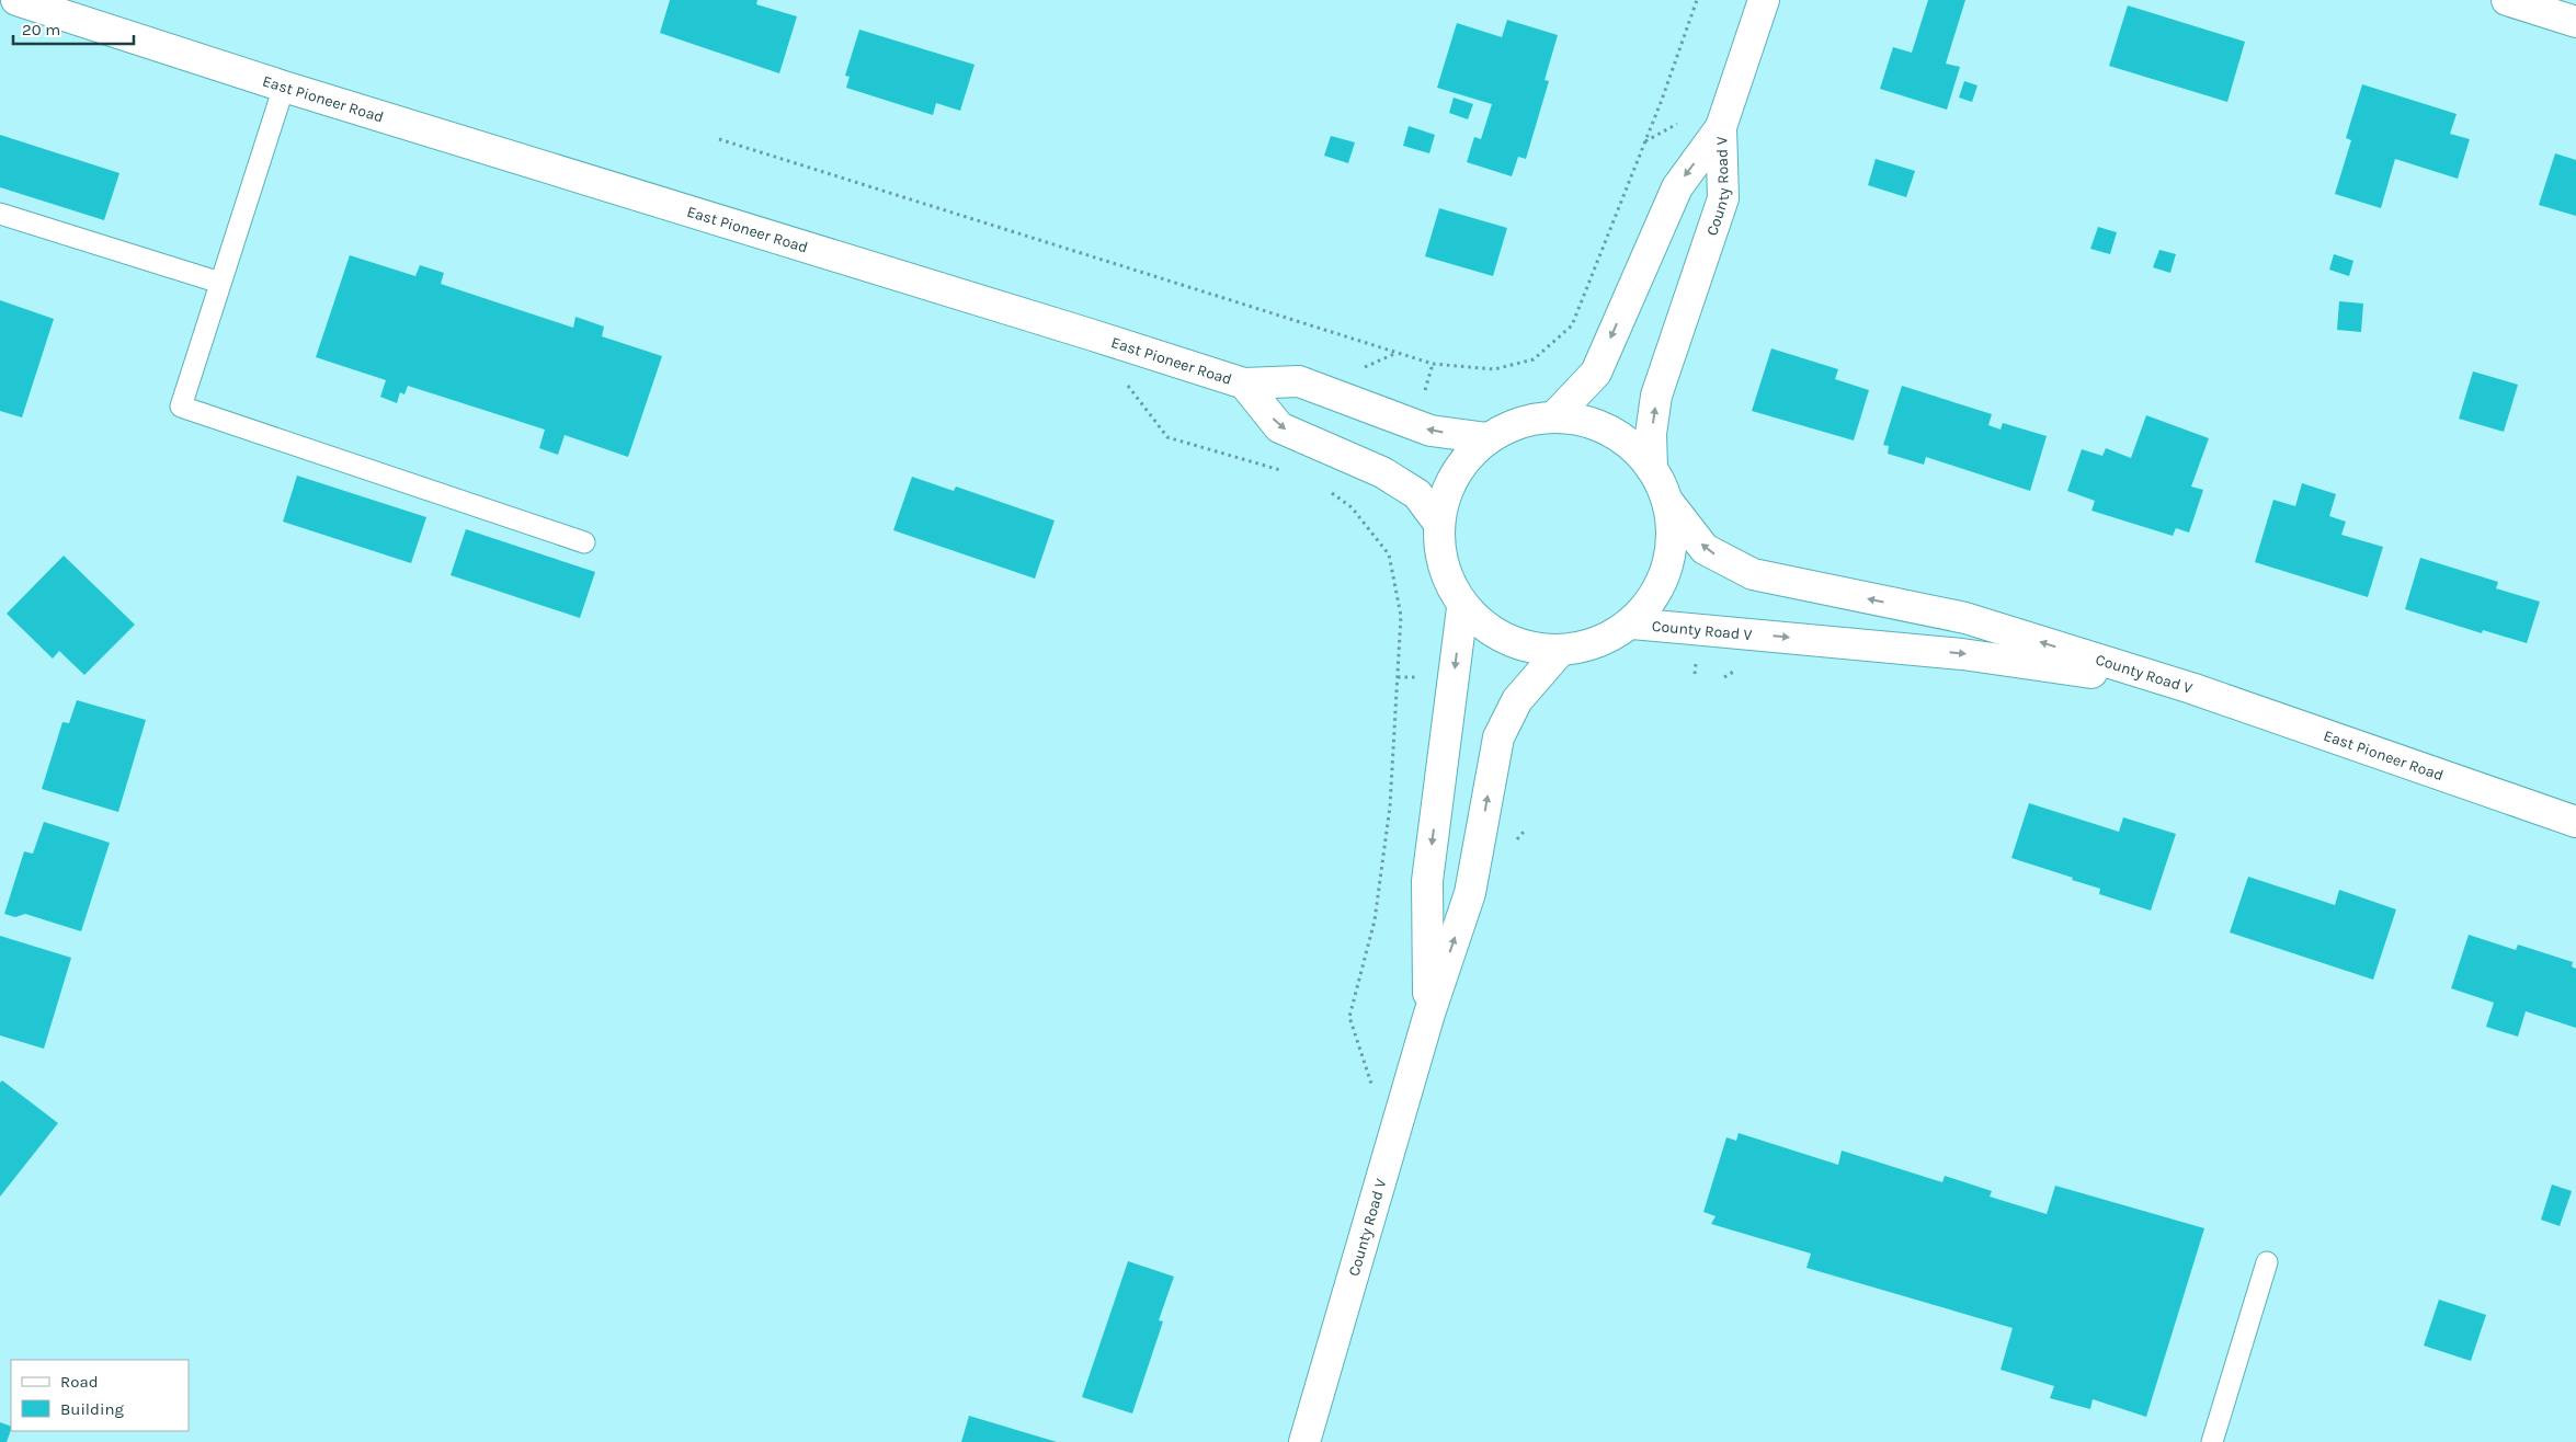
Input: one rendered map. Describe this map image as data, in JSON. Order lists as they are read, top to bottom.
{
  "streets": {
    "main road": ["East Pioneer Road", "County Road V"]
  },
  "crossings": [
    ["East Pioneer Road", "County Road V"]
  ],
  "legend": ["Road", "Building"],
  "scale_bar": "20 m"
}
